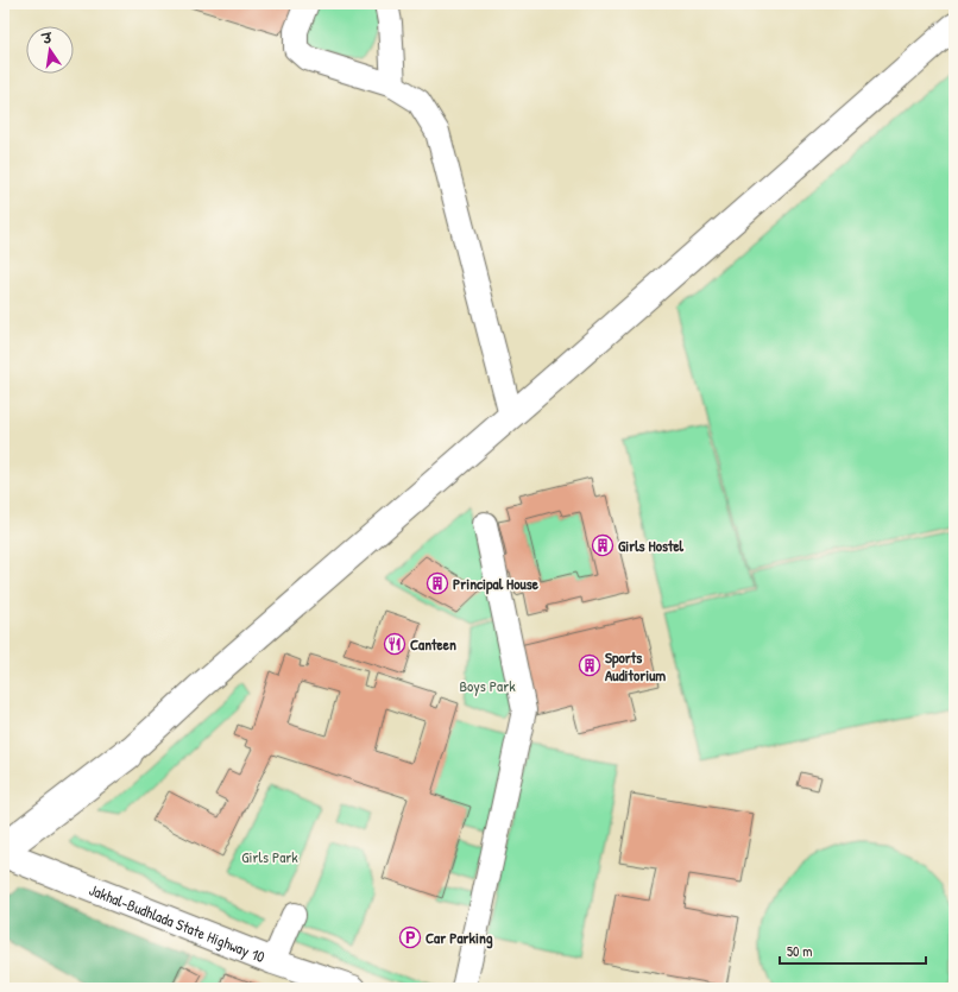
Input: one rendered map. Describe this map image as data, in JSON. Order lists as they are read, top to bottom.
{
  "streets": {
    "main road": ["Jakhal-Budhlada State Highway 10"]
  },
  "parks": ["Boys Park", "Girls Park"],
  "places": {
    "building": ["Girls Hostel", "Principal House", "Sports Auditorium"],
    "restaurant": ["Canteen"],
    "parking": ["Car Parking"]
  },
  "scale_bar": "50 m",
  "north": "top"
}
